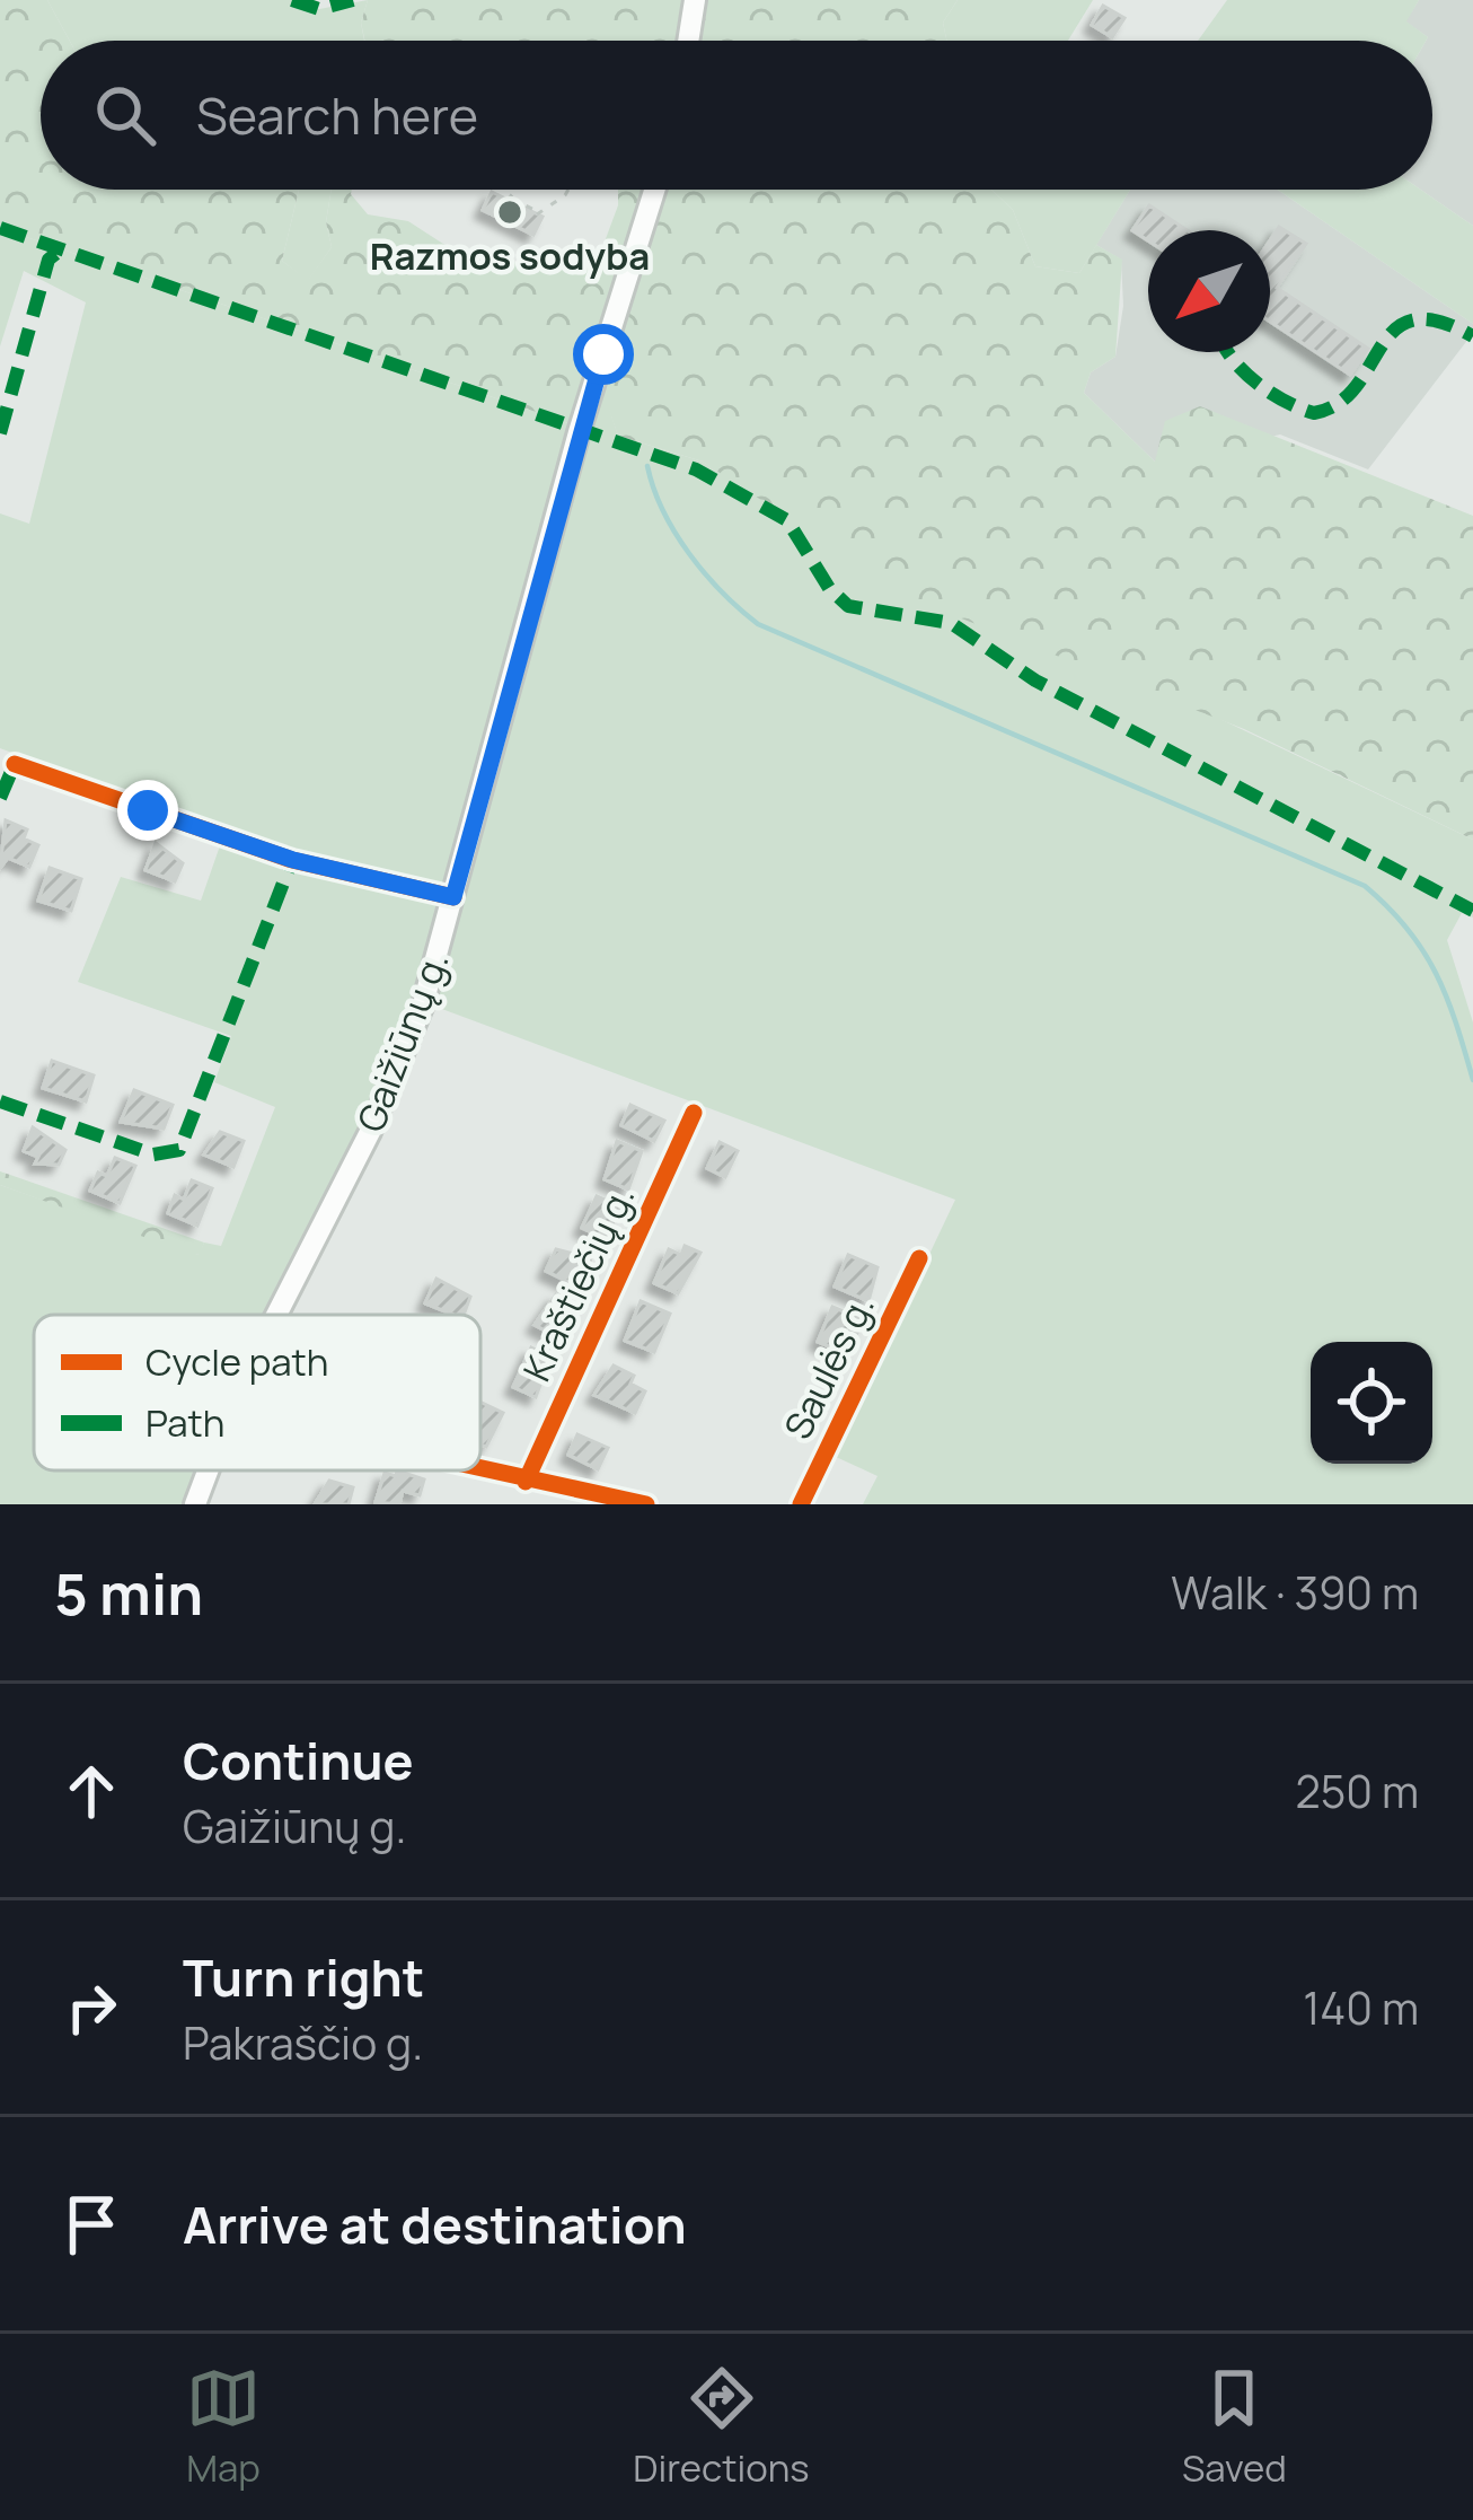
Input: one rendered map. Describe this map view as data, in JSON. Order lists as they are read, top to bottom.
{
  "streets": {
    "main road": ["Gaižiūnų g."],
    "street": ["Kraštiečių g.", "Saulės g."]
  },
  "places": ["Razmos sodyba"],
  "legend": ["Cycle path", "Path"],
  "north": "bottom left",
  "page": {
    "search": "Search here",
    "heading": ["5 min", "Walk · 390 m"],
    "list": [
      ["Continue", "Gaižiūnų g.", "250 m"],
      ["Turn right", "Pakraščio g.", "140 m"],
      "Arrive at destination"
    ],
    "nav": ["Map", "Directions", "Saved"]
  }
}
